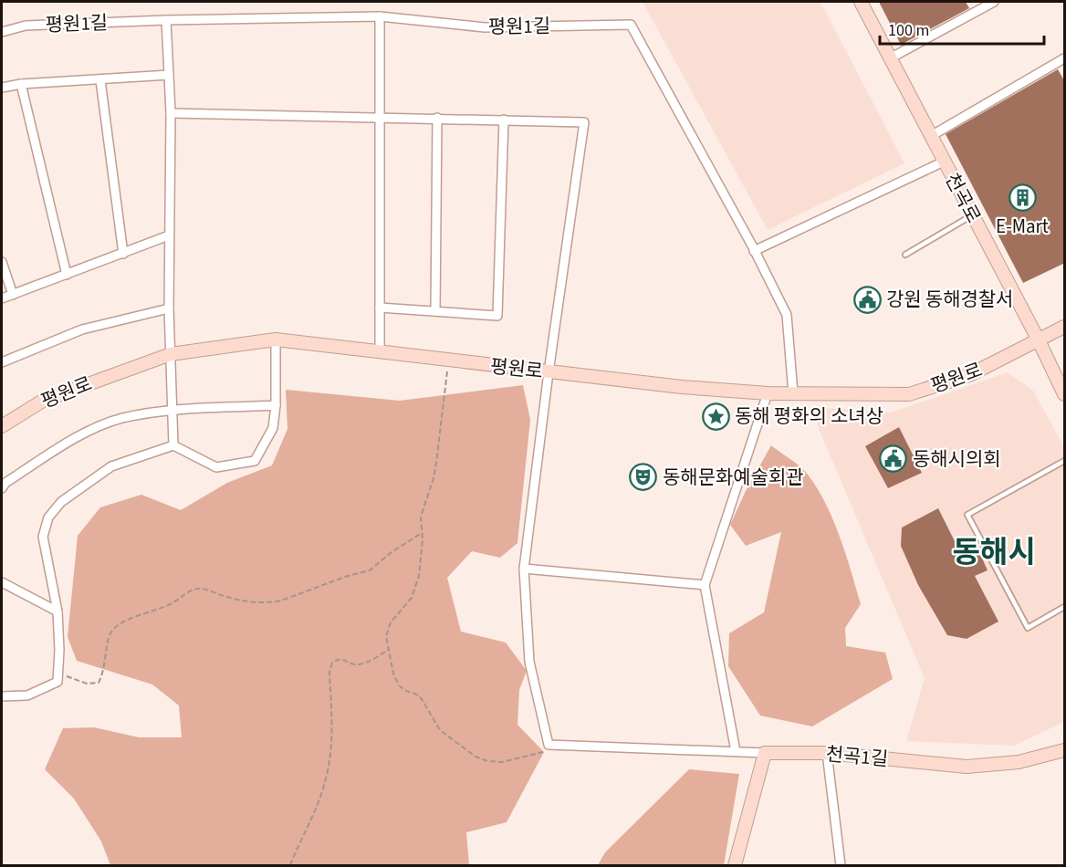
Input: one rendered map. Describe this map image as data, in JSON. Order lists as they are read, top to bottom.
{
  "streets": {
    "street": [
      "평원1길",
      "천곡로",
      "평원로",
      "천곡1길"
    ]
  },
  "crossings": [
    ["평원1길", "평원로"],
    ["천곡로", "평원로"]
  ],
  "districts": ["동해시"],
  "places": {
    "building": ["E-Mart"],
    "public building": ["강원 동해경찰서", "동해시의회"],
    "place": ["동해 평화의 소녀상"],
    "theatre": ["동해문화예술회관"]
  },
  "scale_bar": "100 m"
}
